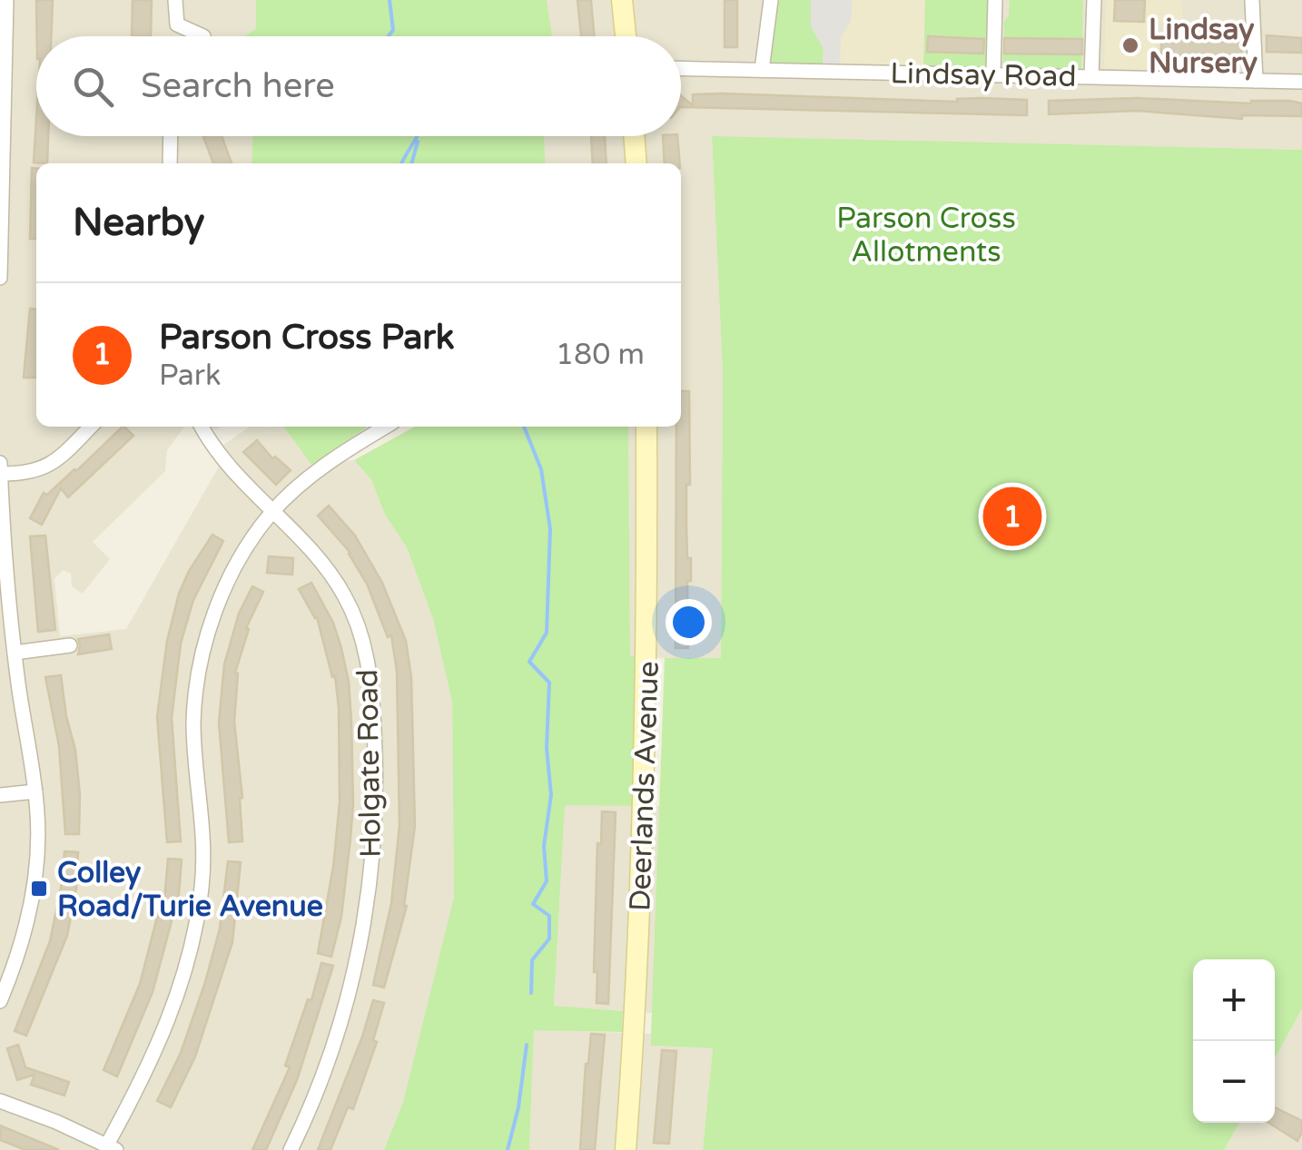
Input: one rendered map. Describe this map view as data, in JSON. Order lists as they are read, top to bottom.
{
  "streets": {
    "street": ["Lindsay Road", "Holgate Road", "Deerlands Avenue"]
  },
  "parks": ["Parson Cross Allotments"],
  "places": {
    "other": ["Lindsay Nursery"],
    "transit": ["Colley Road/Turie Avenue"]
  },
  "page": {
    "search": "Search here",
    "heading": "Nearby",
    "list": [
      {
        "mark": "1",
        "name": "Parson Cross Park",
        "note": "Park",
        "value": "180 m"
      }
    ],
    "pins": "1",
    "map_buttons": ["+", "−"]
  }
}
